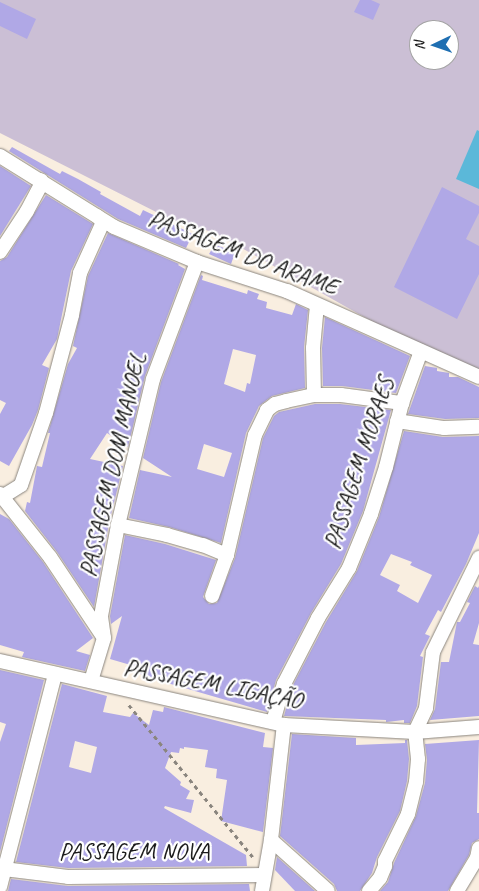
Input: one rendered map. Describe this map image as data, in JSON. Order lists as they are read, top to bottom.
{
  "streets": {
    "street": [
      "PASSAGEM DO ARAME",
      "PASSAGEM MORAES",
      "PASSAGEM DOM MANOEL",
      "PASSAGEM LIGAÇÃO",
      "PASSAGEM NOVA"
    ]
  },
  "crossings": [
    ["PASSAGEM DO ARAME", "PASSAGEM MORAES"],
    ["PASSAGEM DO ARAME", "PASSAGEM DOM MANOEL"],
    ["PASSAGEM MORAES", "PASSAGEM LIGAÇÃO"],
    ["PASSAGEM MORAES", "PASSAGEM NOVA"],
    ["PASSAGEM DOM MANOEL", "PASSAGEM LIGAÇÃO"]
  ],
  "north": "left"
}
